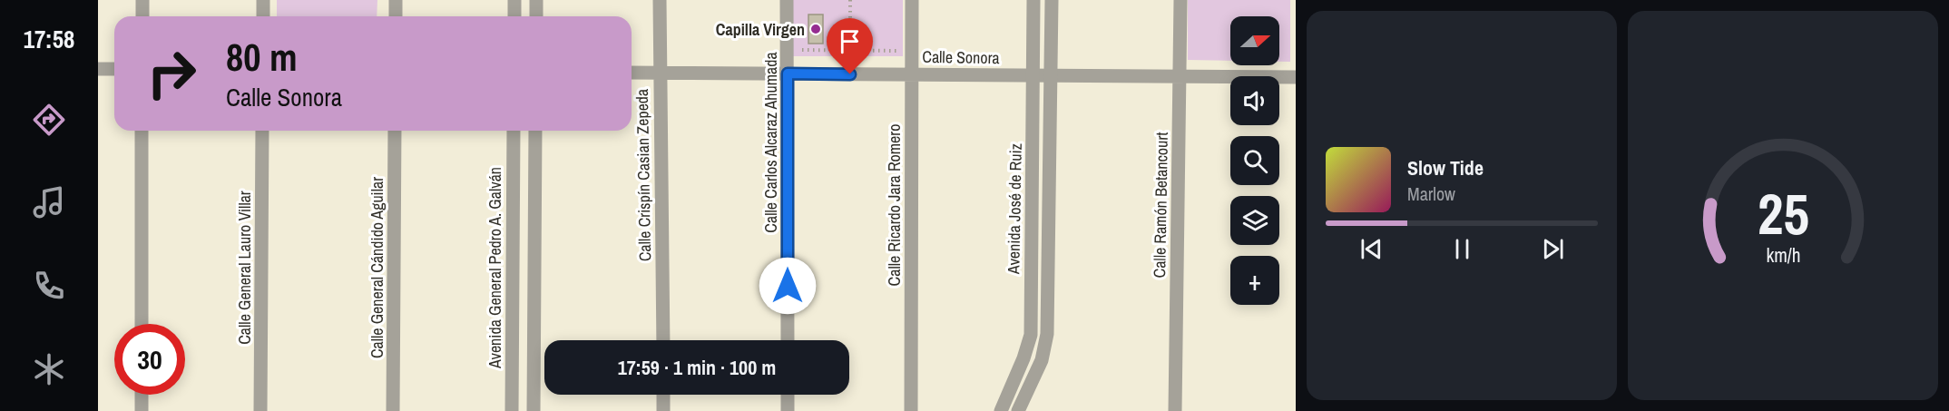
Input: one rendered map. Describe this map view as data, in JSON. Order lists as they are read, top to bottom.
{
  "streets": {
    "street": [
      "Calle Sonora",
      "Calle Carlos Alcaraz Ahumada",
      "Calle Crispín Casian Zepeda",
      "Calle Ricardo Jara Romero",
      "Calle Ramón Betancourt",
      "Avenida José de Ruiz",
      "Calle General Lauro Villar",
      "Calle General Cándido Aguilar",
      "Avenida General Pedro A. Galván"
    ]
  },
  "crossings": [
    ["Calle Sonora", "Calle Carlos Alcaraz Ahumada"],
    ["Calle Sonora", "Calle Crispín Casian Zepeda"],
    ["Calle Sonora", "Calle Ricardo Jara Romero"],
    ["Calle Sonora", "Calle Ramón Betancourt"],
    ["Calle Sonora", "Avenida José de Ruiz"]
  ],
  "places": ["Capilla Virgen"],
  "north": "right",
  "page": {
    "tabs": "17:58",
    "map_buttons": "+",
    "turn": ["80 m", "Calle Sonora"],
    "song": ["Slow Tide", "Marlow"],
    "limit": "30",
    "trip": "17:59 · 1 min · 100 m",
    "gauge": ["25", "km/h"]
  }
}
